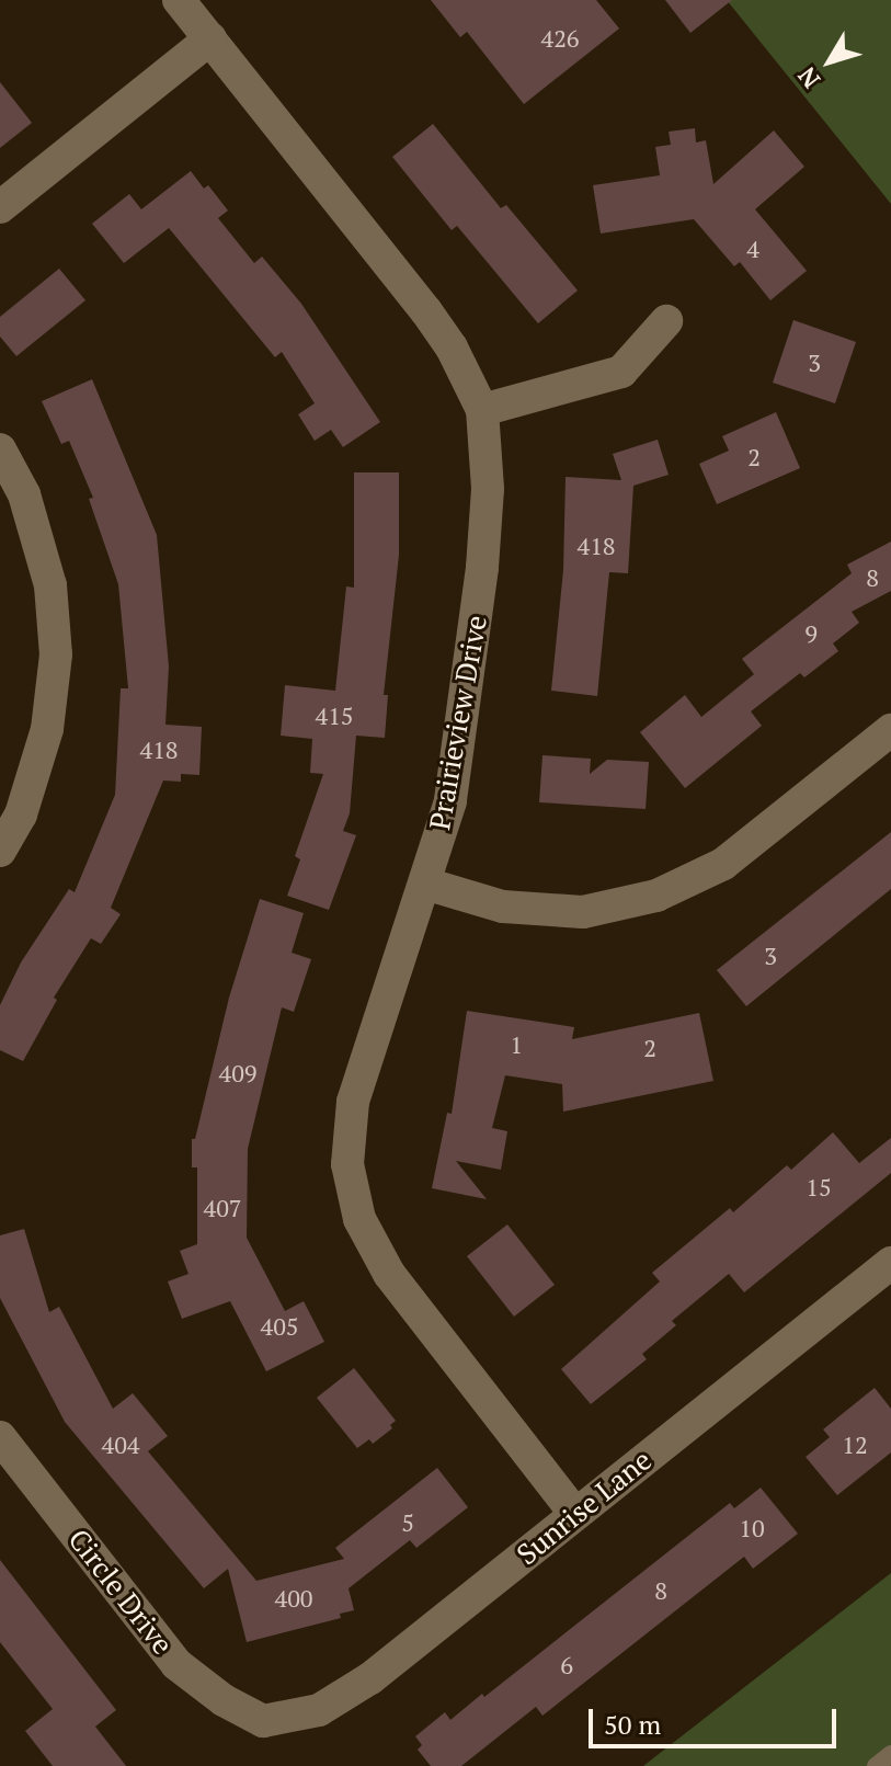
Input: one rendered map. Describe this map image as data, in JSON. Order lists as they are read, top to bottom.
{
  "streets": {
    "street": ["Prairieview Drive", "Sunrise Lane", "Circle Drive"]
  },
  "crossings": [
    ["Prairieview Drive", "Sunrise Lane"],
    ["Sunrise Lane", "Circle Drive"]
  ],
  "house_numbers": [
    "426",
    "4",
    "3",
    "2",
    "418",
    "8",
    "9",
    "415",
    "418",
    "3",
    "1",
    "2",
    "409",
    "15",
    "407",
    "405",
    "404",
    "12",
    "5",
    "10",
    "8",
    "400",
    "6"
  ],
  "scale_bar": "50 m",
  "north": "bottom left"
}
